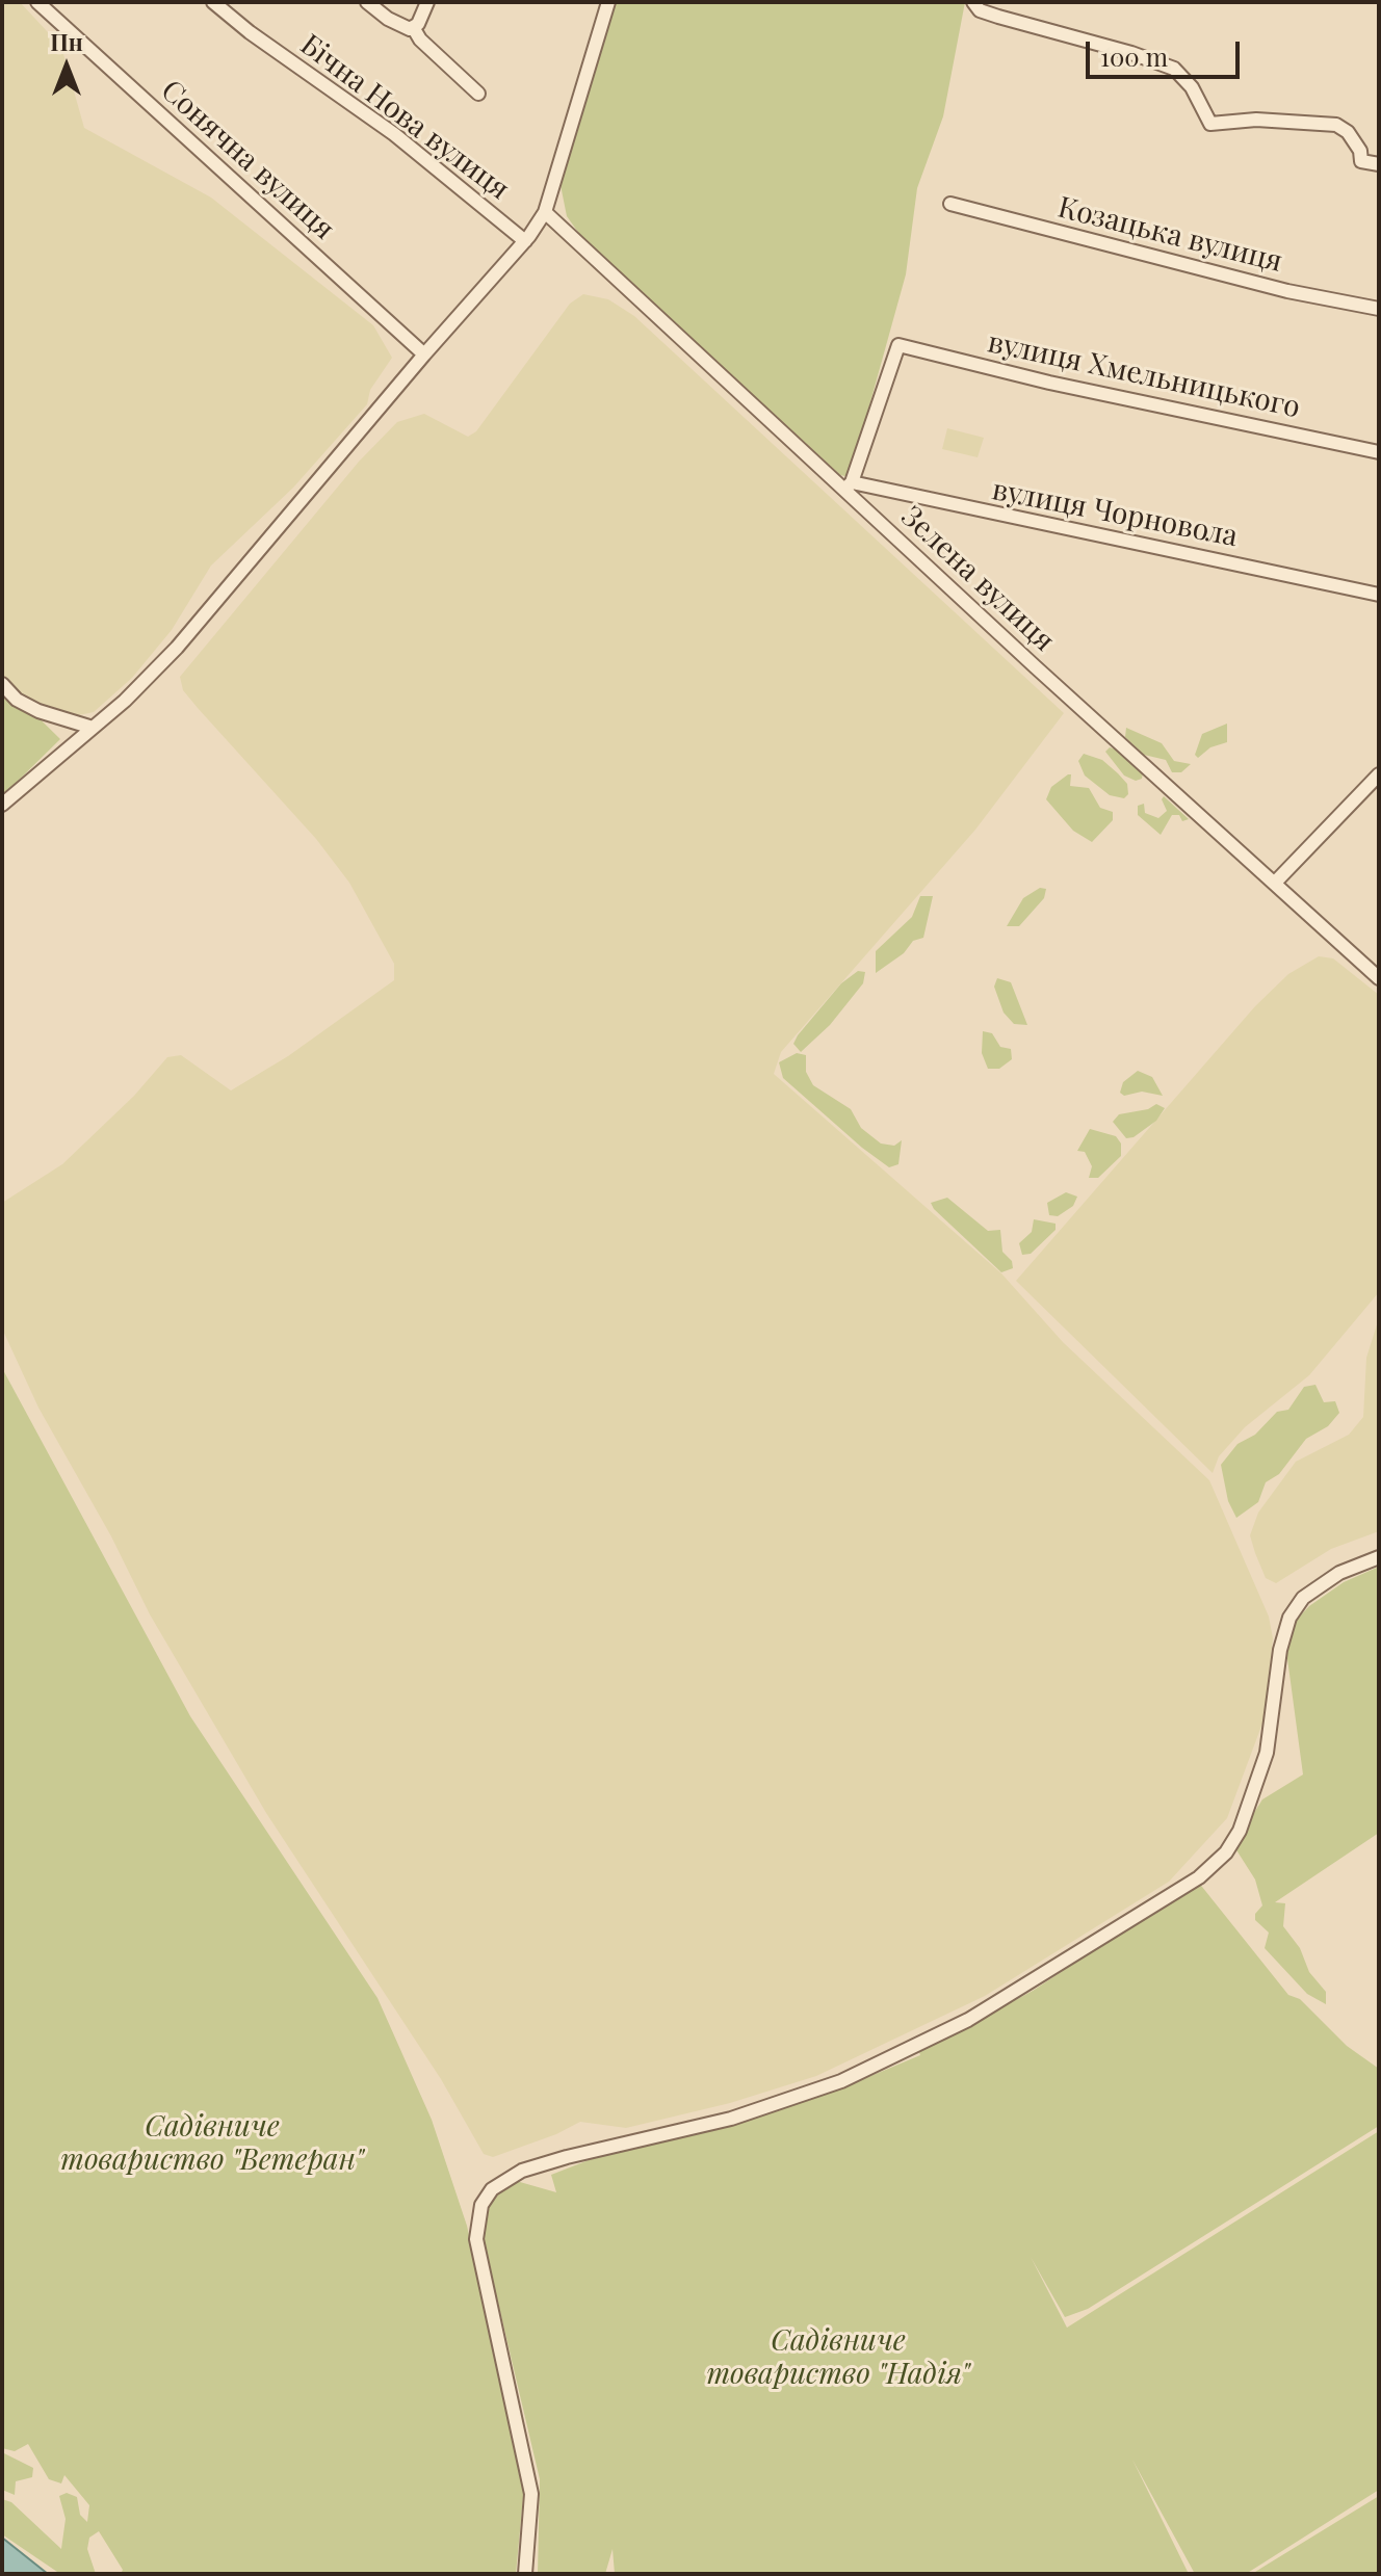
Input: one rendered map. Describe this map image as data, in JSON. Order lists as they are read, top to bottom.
{
  "streets": {
    "street": [
      "Бічна Нова вулиця",
      "Сонячна вулиця",
      "Козацька вулиця",
      "вулиця Хмельницького",
      "вулиця Чорновола",
      "Зелена вулиця"
    ]
  },
  "crossings": [
    ["вулиця Хмельницького", "вулиця Чорновола"],
    ["вулиця Хмельницького", "Зелена вулиця"],
    ["вулиця Чорновола", "Зелена вулиця"]
  ],
  "parks": ["Садівниче товариство \"Ветеран\"", "Садівниче товариство \"Надія\""],
  "scale_bar": "100 m",
  "north": "top"
}
